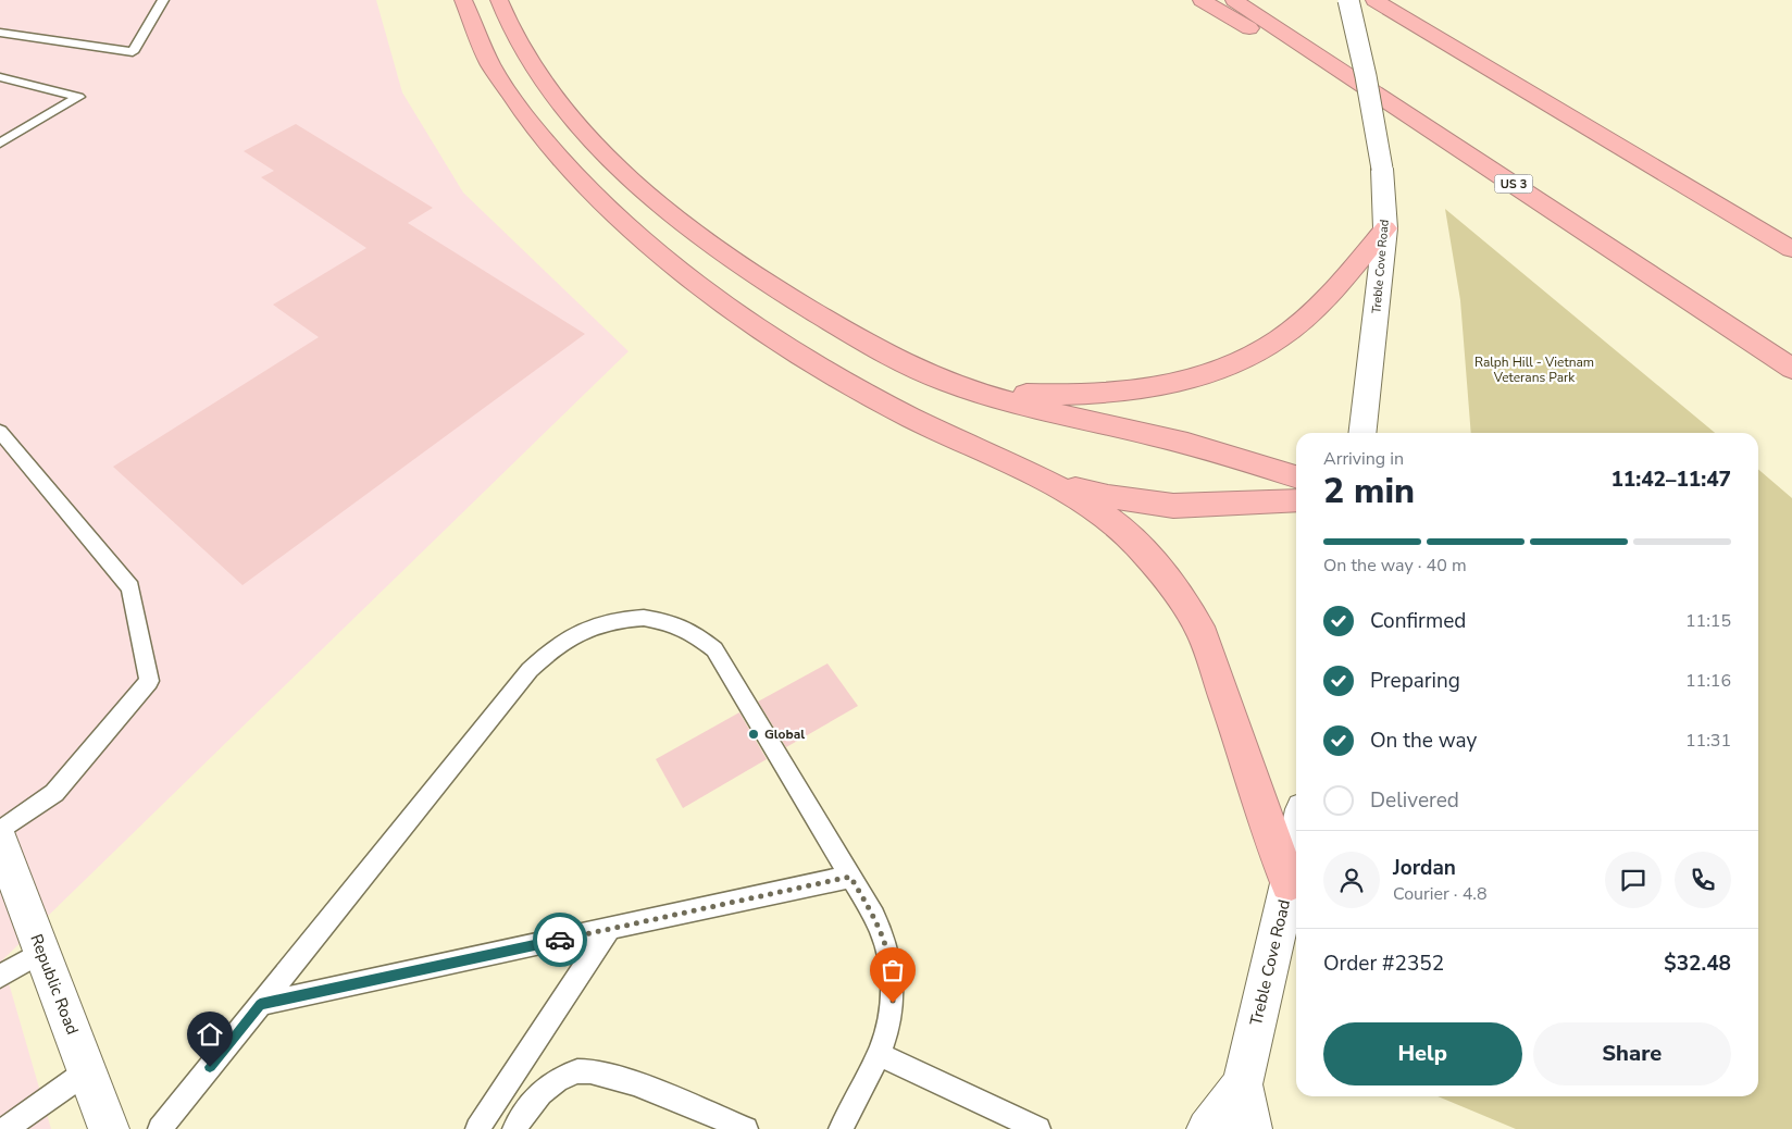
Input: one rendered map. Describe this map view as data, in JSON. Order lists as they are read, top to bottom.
{
  "streets": {
    "highway": ["US 3"],
    "main road": ["Treble Cove Road", "Republic Road"]
  },
  "parks": ["Ralph Hill - Vietnam Veterans Park"],
  "places": ["Global"],
  "page": {
    "heading": ["2 min", "Arriving in", "11:42–11:47"],
    "panel": [
      "Jordan",
      "Courier · 4.8",
      "Order #2352",
      "$32.48"
    ],
    "bar": "On the way · 40 m",
    "list": [
      ["Confirmed", "11:15"],
      ["Preparing", "11:16"],
      ["On the way", "11:31"],
      "Delivered"
    ],
    "buttons": ["Help", "Share"]
  }
}
